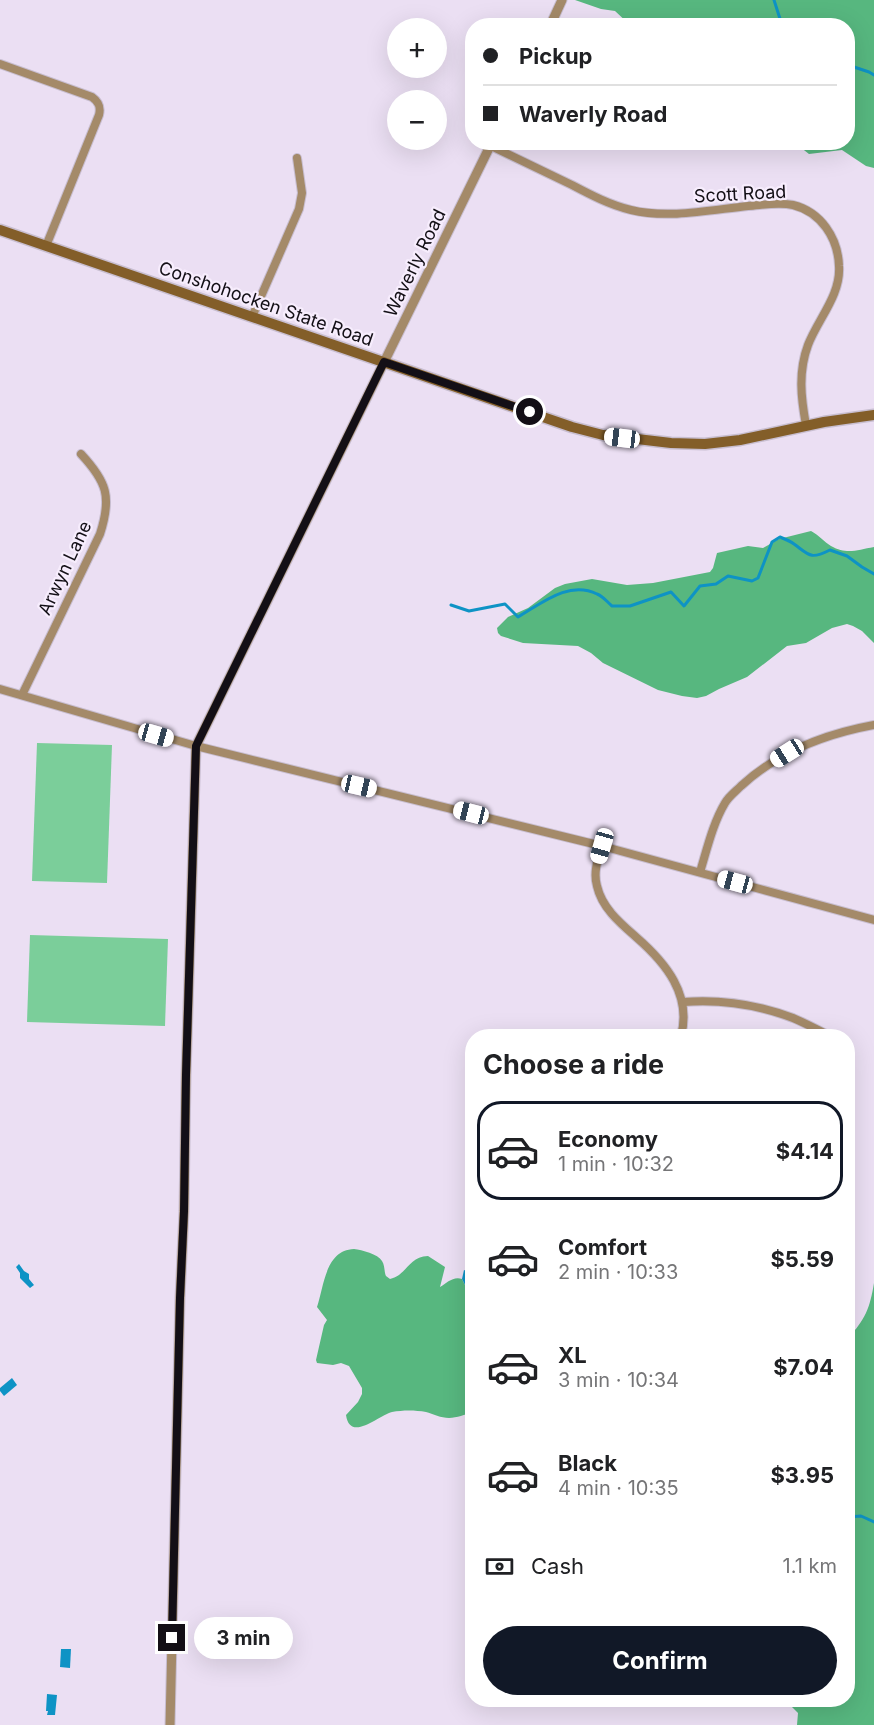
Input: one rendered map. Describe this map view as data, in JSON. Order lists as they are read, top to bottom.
{
  "streets": {
    "main road": ["Conshohocken State Road"],
    "street": ["Scott Road", "Waverly Road", "Arwyn Lane"]
  },
  "crossings": [
    ["Scott Road", "Conshohocken State Road"],
    ["Waverly Road", "Conshohocken State Road"]
  ],
  "page": {
    "map_buttons": ["+", "−"],
    "banner": ["Pickup", "Waverly Road"],
    "heading": "Choose a ride",
    "list": [
      {
        "name": "Economy",
        "note": "1 min · 10:32",
        "value": "$4.14"
      },
      {
        "name": "Comfort",
        "note": "2 min · 10:33",
        "value": "$5.59"
      },
      {
        "name": "XL",
        "note": "3 min · 10:34",
        "value": "$7.04"
      },
      {
        "name": "Black",
        "note": "4 min · 10:35",
        "value": "$3.95"
      }
    ],
    "pay": ["Cash", "1.1 km"],
    "buttons": "Confirm",
    "bubble": "3 min"
  }
}
